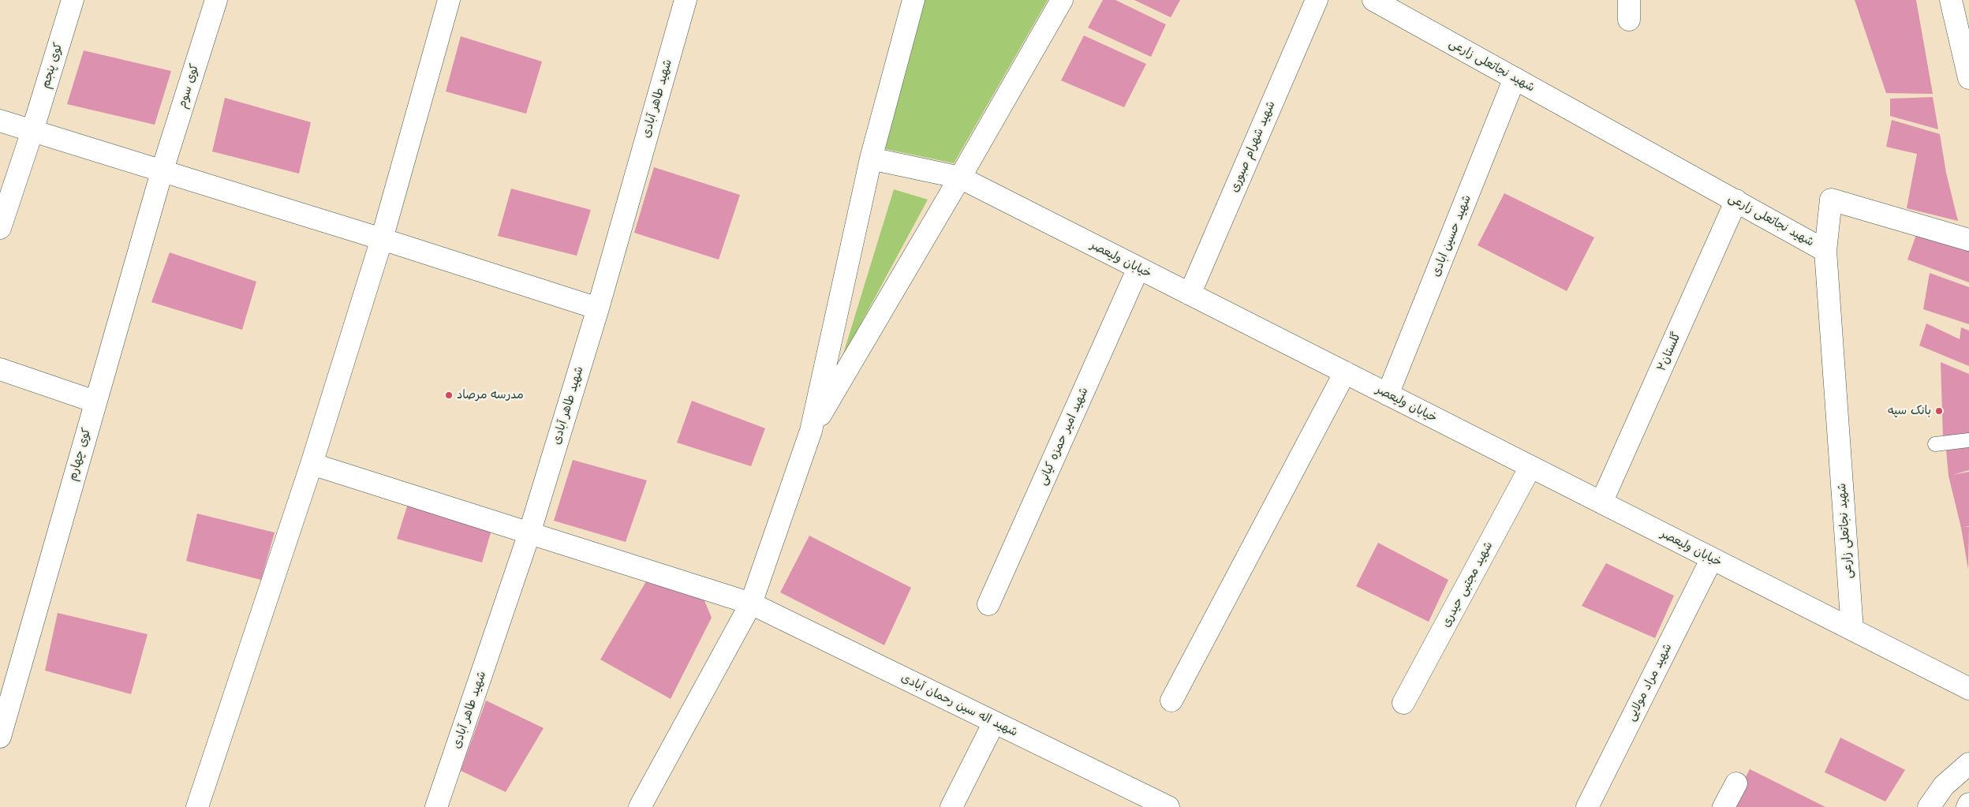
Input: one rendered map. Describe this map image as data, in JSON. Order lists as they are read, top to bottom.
{
  "streets": {
    "street": [
      "کوی پنجم",
      "شهید نجاتعلی زارعی",
      "کوی سوم",
      "شهید طاهر آبادی",
      "شهید شهرام صبوری",
      "شهید حسین ابادی",
      "خیابان ولیعصر",
      "گلستان۲",
      "شهید امیر حمزه کیانی",
      "کوی چهارم",
      "شهید مجتبی حیدری",
      "شهید مراد مولایی",
      "شهید اله سین رحمان آبادی"
    ]
  },
  "crossings": [
    ["شهید نجاتعلی زارعی", "شهید حسین ابادی"],
    ["شهید نجاتعلی زارعی", "خیابان ولیعصر"],
    ["شهید نجاتعلی زارعی", "گلستان۲"],
    ["کوی سوم", "کوی چهارم"],
    ["شهید طاهر آبادی", "شهید اله سین رحمان آبادی"],
    ["شهید شهرام صبوری", "خیابان ولیعصر"],
    ["شهید حسین ابادی", "خیابان ولیعصر"],
    ["خیابان ولیعصر", "گلستان۲"],
    ["خیابان ولیعصر", "شهید امیر حمزه کیانی"],
    ["خیابان ولیعصر", "شهید مجتبی حیدری"],
    ["خیابان ولیعصر", "شهید مراد مولایی"]
  ],
  "places": ["مدرسه مرصاد", "بانک سپه"]
}
